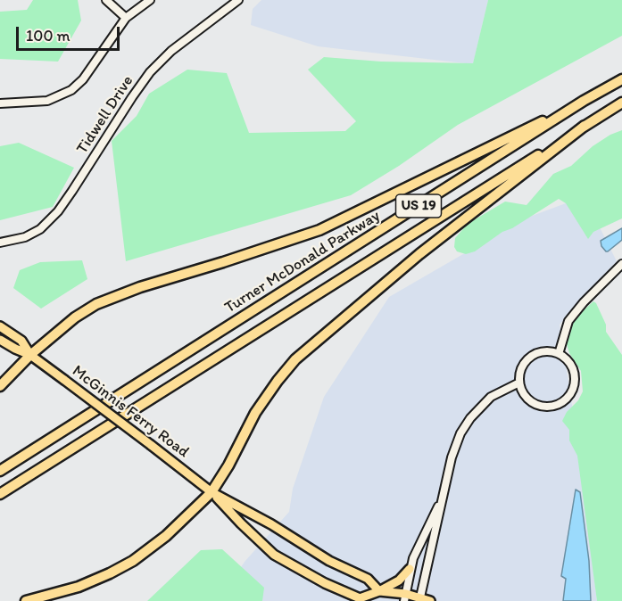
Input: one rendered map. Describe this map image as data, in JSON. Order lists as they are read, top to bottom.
{
  "streets": {
    "highway": ["US 19", "Turner McDonald Parkway"],
    "main road": ["McGinnis Ferry Road"],
    "street": ["Tidwell Drive"]
  },
  "scale_bar": "100 m"
}
